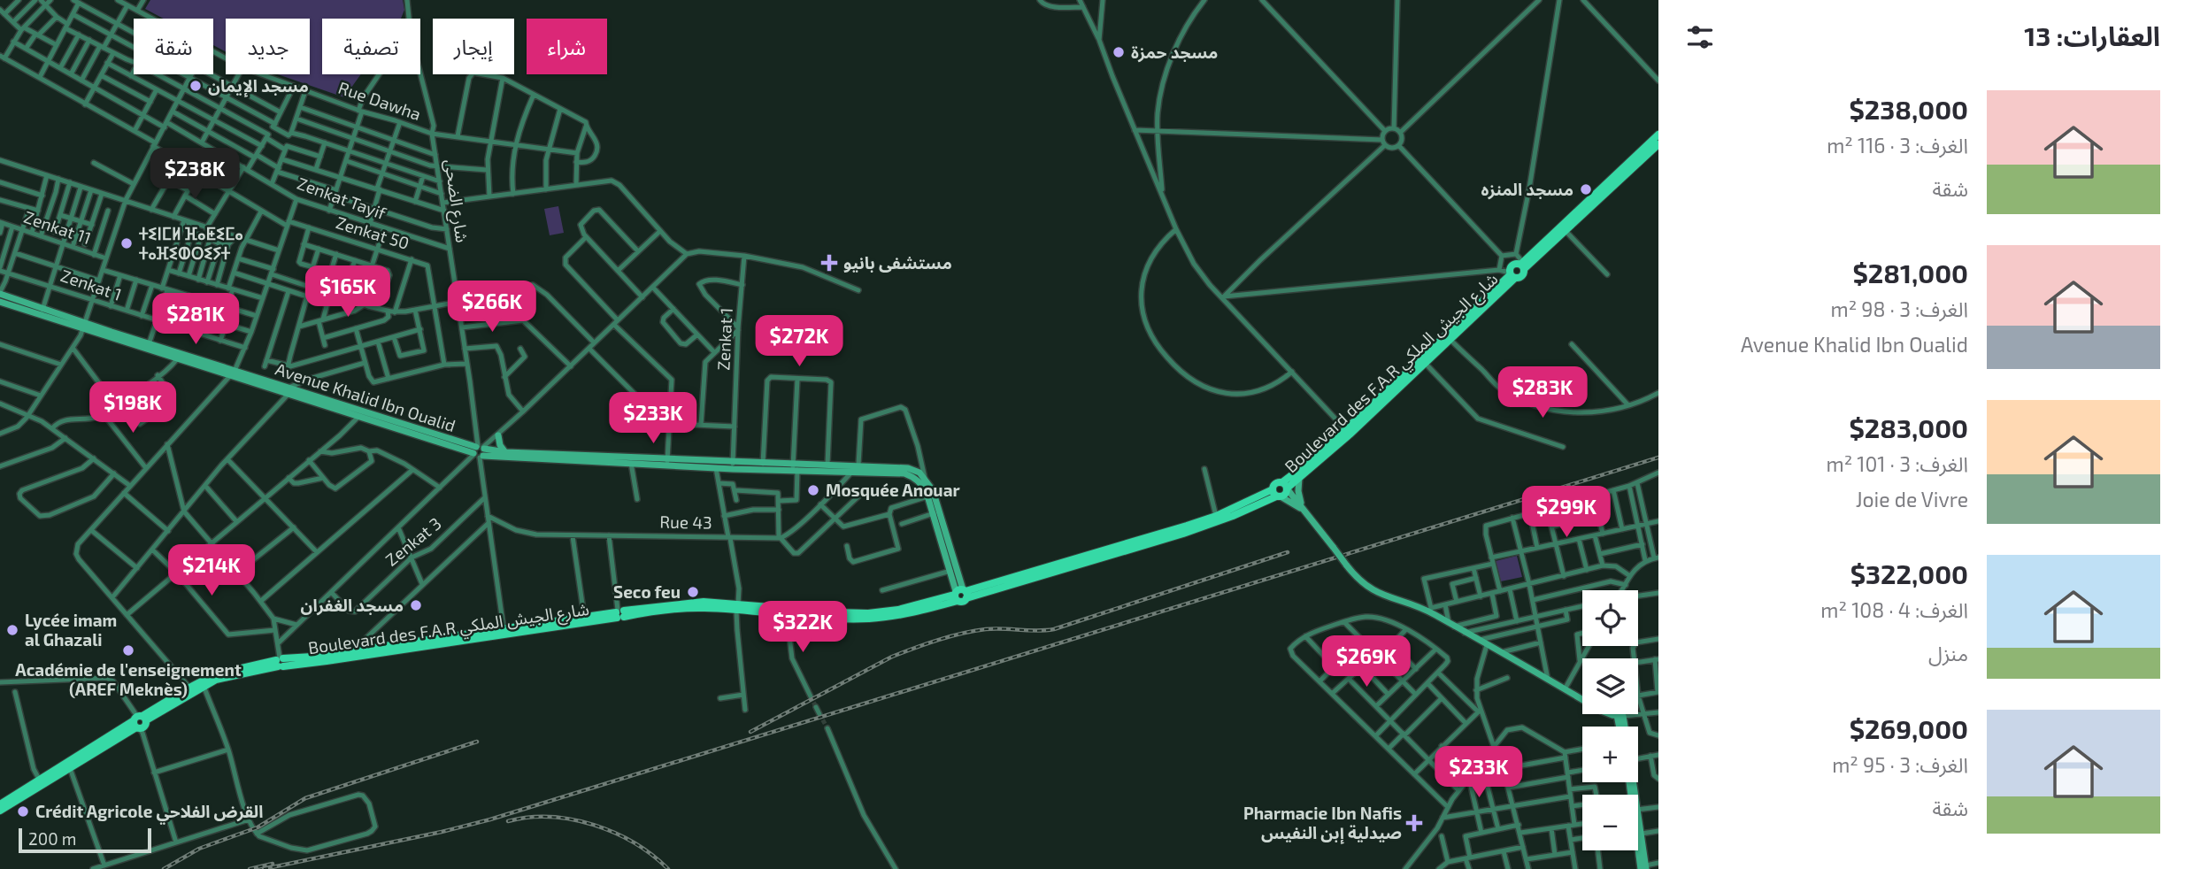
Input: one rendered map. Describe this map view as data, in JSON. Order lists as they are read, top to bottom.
{
  "streets": {
    "main road": ["Boulevard des F.A.R شارع الجيش الملكي", "Avenue Khalid Ibn Oualid"],
    "street": [
      "Rue Dawha",
      "Zenkat Tayif",
      "شارع الضحى",
      "Zenkat 11",
      "Zenkat 50",
      "Zenkat 1",
      "Rue 43",
      "Zenkat 3"
    ]
  },
  "crossings": [
    ["Rue Dawha", "شارع الضحى"],
    ["Zenkat Tayif", "شارع الضحى"],
    ["شارع الضحى", "Boulevard des F.A.R شارع الجيش الملكي"],
    ["شارع الضحى", "Avenue Khalid Ibn Oualid"],
    ["شارع الضحى", "Rue 43"],
    ["شارع الضحى", "Zenkat 3"],
    ["Zenkat 1", "Avenue Khalid Ibn Oualid"],
    ["Boulevard des F.A.R شارع الجيش الملكي", "Avenue Khalid Ibn Oualid"]
  ],
  "places": {
    "other": [
      "مسجد حمزة",
      "مسجد الإيمان",
      "مسجد المنزه",
      "ⵜⵉⵏⵎⵍ ⴼⴰⵟⵉⵎⴰ ⵜⴰⴼⵉⵀⵔⵉⵢⵜ",
      "Mosquée Anouar",
      "Seco feu",
      "مسجد الغفران",
      "Lycée imam al Ghazali",
      "Académie de l'enseignement (AREF Meknès)",
      "Crédit Agricole القرض الفلاحي"
    ],
    "health": ["مستشفى بانيو", "Pharmacie Ibn Nafis صيدلية إبن النفيس"]
  },
  "scale_bar": "200 m",
  "page": {
    "heading": "العقارات: 13",
    "chip": [
      "شراء",
      "إيجار",
      "تصفية",
      "جديد",
      "شقة"
    ],
    "list": [
      {
        "name": "$238,000",
        "note": "الغرف: 3 · 116 m² · شقة"
      },
      {
        "name": "$281,000",
        "note": "الغرف: 3 · 98 m² · Avenue Khalid Ibn Oualid"
      },
      {
        "name": "$283,000",
        "note": "الغرف: 3 · 101 m² · Joie de Vivre"
      },
      {
        "name": "$322,000",
        "note": "الغرف: 4 · 108 m² · منزل"
      },
      {
        "name": "$269,000",
        "note": "الغرف: 3 · 95 m² · شقة"
      }
    ],
    "price": [
      "$238K",
      "$165K",
      "$266K",
      "$281K",
      "$272K",
      "$283K",
      "$198K",
      "$233K",
      "$299K",
      "$214K",
      "$322K",
      "$269K",
      "$233K"
    ],
    "map_buttons": ["+", "−"],
    "scale": "200 m"
  }
}
